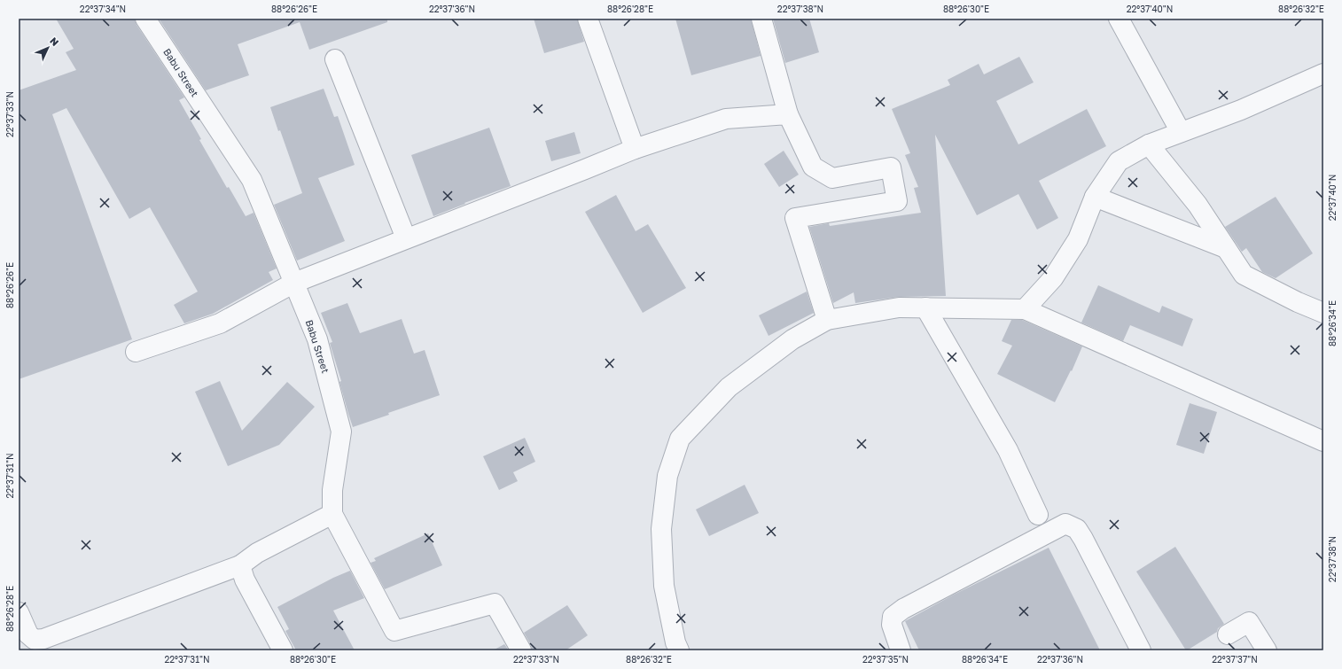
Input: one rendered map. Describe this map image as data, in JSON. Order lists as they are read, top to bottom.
{
  "streets": {
    "street": ["Babu Street"]
  },
  "north": "top right",
  "coordinates": [
    "22°37'34\"N",
    "88°26'26\"E",
    "22°37'36\"N",
    "88°26'28\"E",
    "22°37'38\"N",
    "88°26'30\"E",
    "22°37'40\"N",
    "88°26'32\"E",
    "22°37'33\"N",
    "88°26'34\"E",
    "22°37'31\"N",
    "22°37'35\"N",
    "22°37'37\"N"
  ]
}
